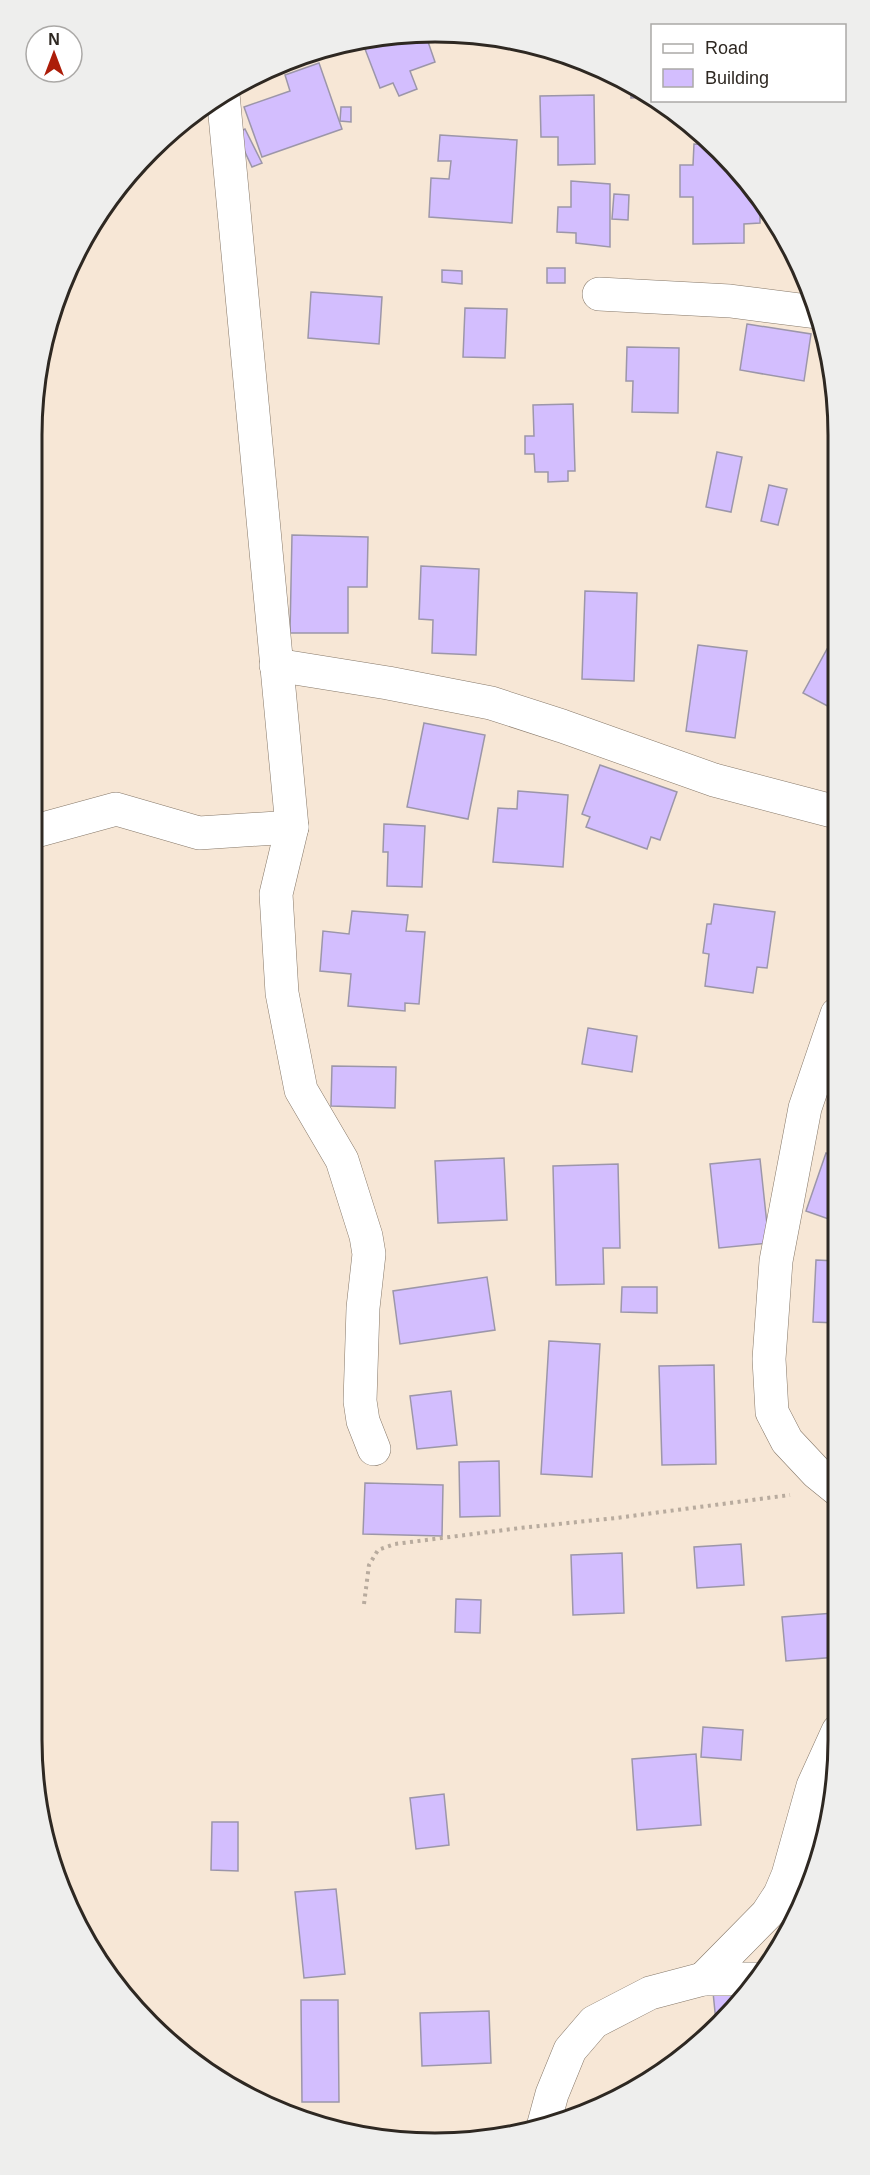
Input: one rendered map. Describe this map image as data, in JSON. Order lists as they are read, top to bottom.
{
  "legend": ["Road", "Building"],
  "north": "top"
}
